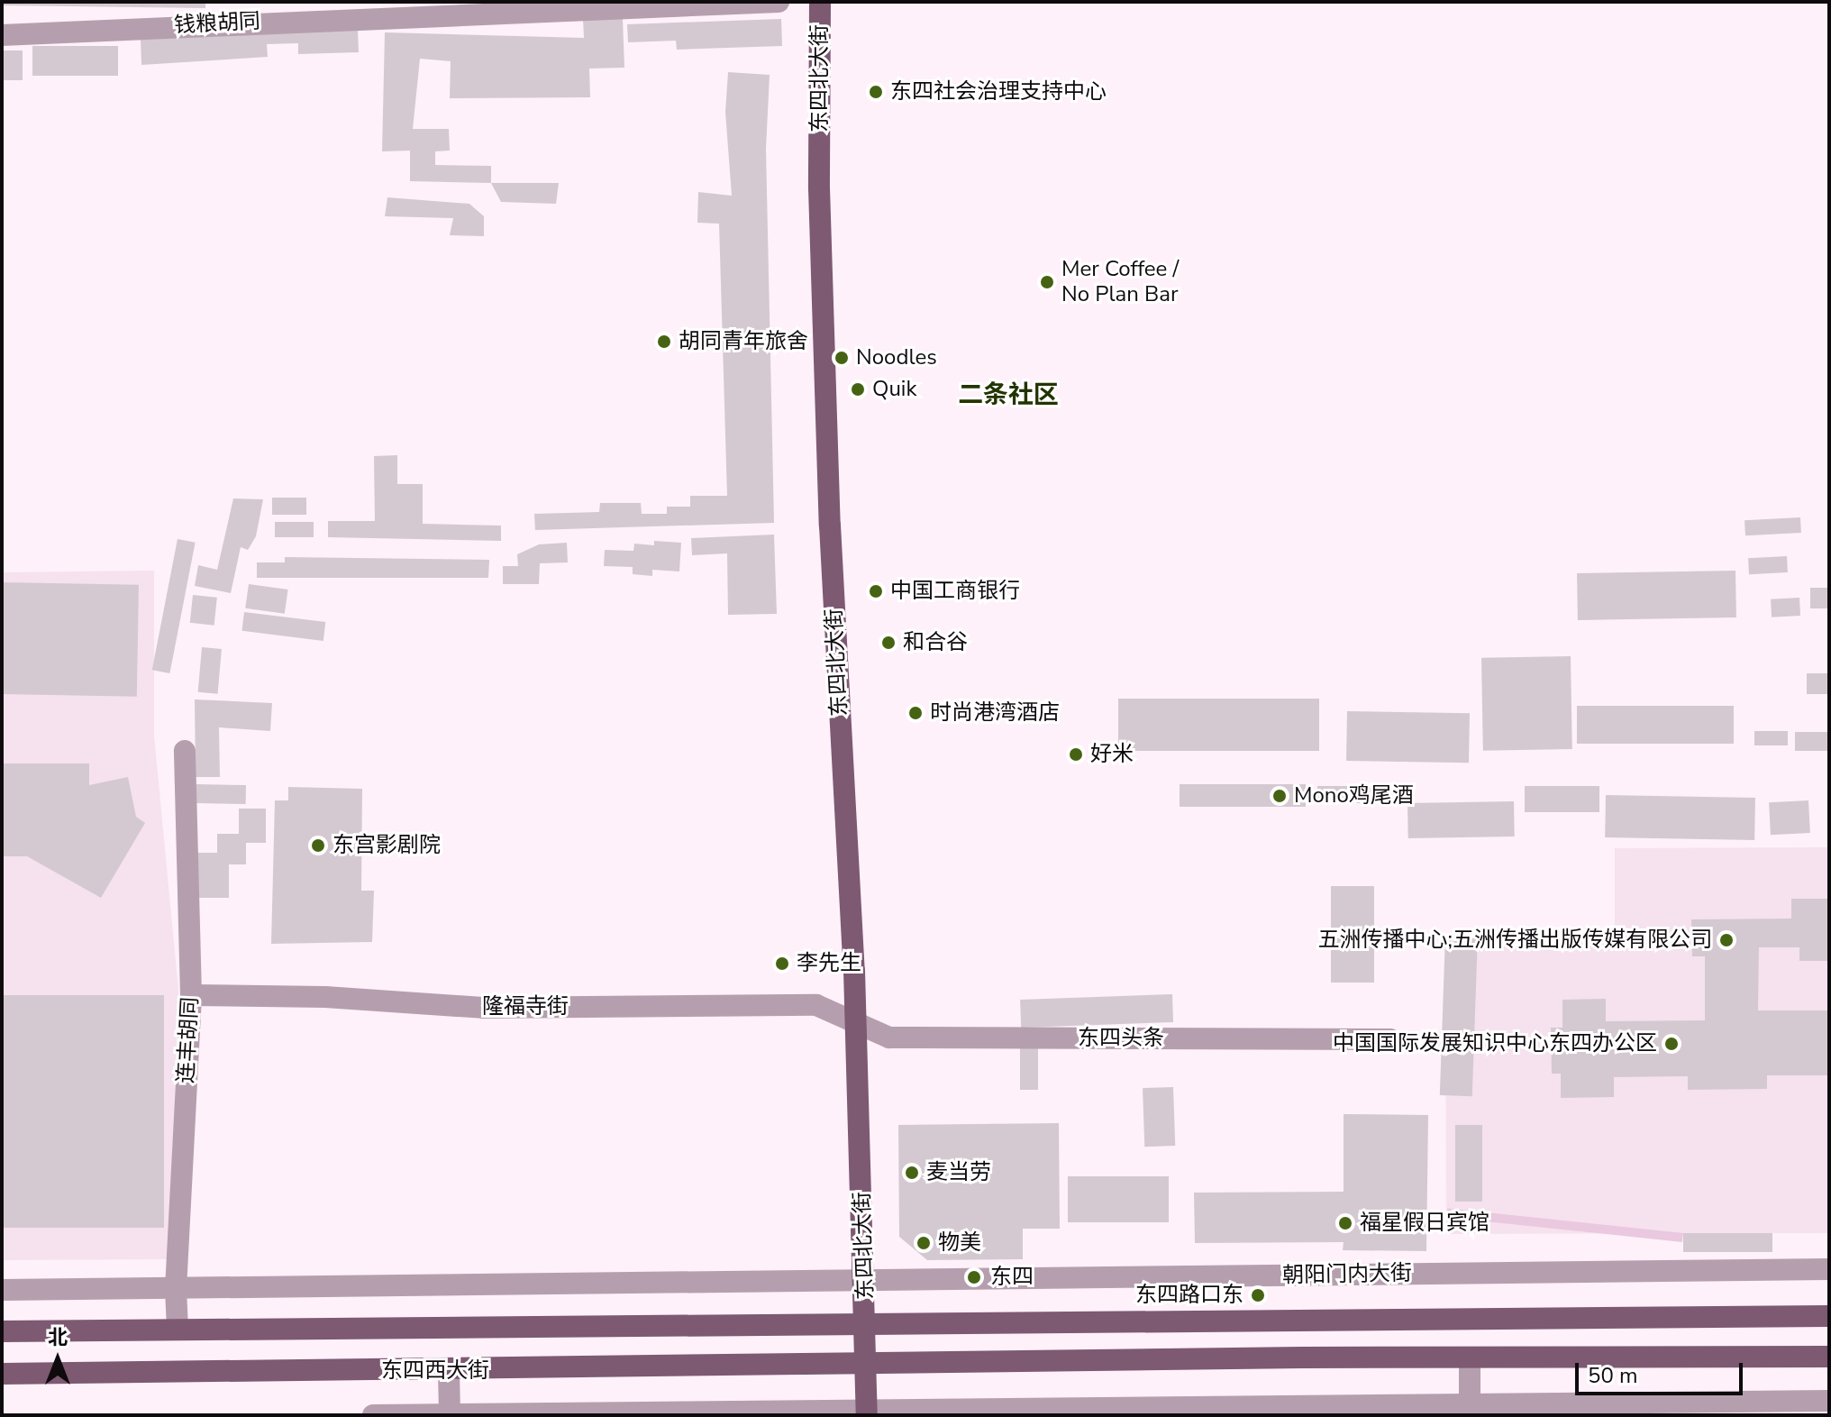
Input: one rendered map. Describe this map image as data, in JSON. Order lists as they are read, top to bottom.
{
  "streets": {
    "main road": ["东四北大街", "朝阳门内大街", "东四西大街"],
    "street": [
      "钱粮胡同",
      "隆福寺街",
      "东四头条",
      "连丰胡同"
    ]
  },
  "crossings": [
    ["东四北大街", "隆福寺街"],
    ["东四北大街", "东四头条"],
    ["东四北大街", "朝阳门内大街"],
    ["东四北大街", "东四西大街"],
    ["隆福寺街", "东四头条"],
    ["隆福寺街", "连丰胡同"],
    ["连丰胡同", "东四西大街"],
    ["朝阳门内大街", "东四西大街"]
  ],
  "districts": ["二条社区"],
  "places": [
    "东四社会治理支持中心",
    "Mer Coffee / No Plan Bar",
    "胡同青年旅舍",
    "Noodles",
    "Quik",
    "中国工商银行",
    "和合谷",
    "时尚港湾酒店",
    "好米",
    "Mono鸡尾酒",
    "东宫影剧院",
    "五洲传播中心;五洲传播出版传媒有限公司",
    "李先生",
    "中国国际发展知识中心东四办公区",
    "麦当劳",
    "福星假日宾馆",
    "物美",
    "东四",
    "东四路口东"
  ],
  "scale_bar": "50 m",
  "north": "top"
}
